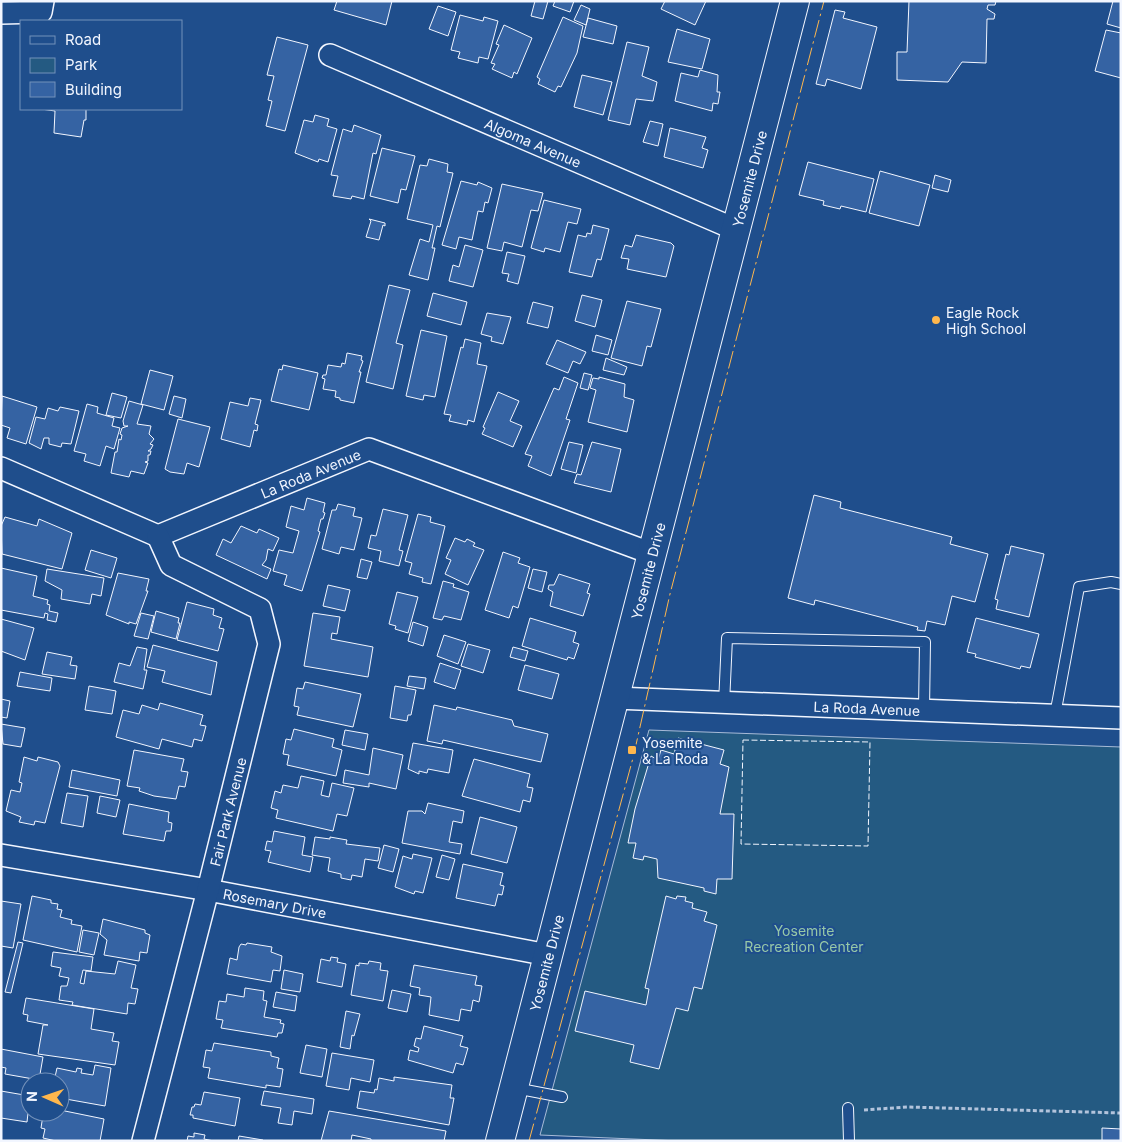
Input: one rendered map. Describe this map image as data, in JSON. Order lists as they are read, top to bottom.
{
  "streets": {
    "street": [
      "Algoma Avenue",
      "Yosemite Drive",
      "La Roda Avenue",
      "Fair Park Avenue",
      "Rosemary Drive"
    ]
  },
  "crossings": [
    ["Algoma Avenue", "Yosemite Drive"],
    ["Yosemite Drive", "La Roda Avenue"],
    ["Yosemite Drive", "Rosemary Drive"],
    ["La Roda Avenue", "Fair Park Avenue"],
    ["Fair Park Avenue", "Rosemary Drive"]
  ],
  "parks": ["Yosemite Recreation Center"],
  "places": {
    "other": ["Eagle Rock High School"],
    "transit": ["Yosemite & La Roda"]
  },
  "legend": ["Road", "Park", "Building"],
  "north": "left"
}
